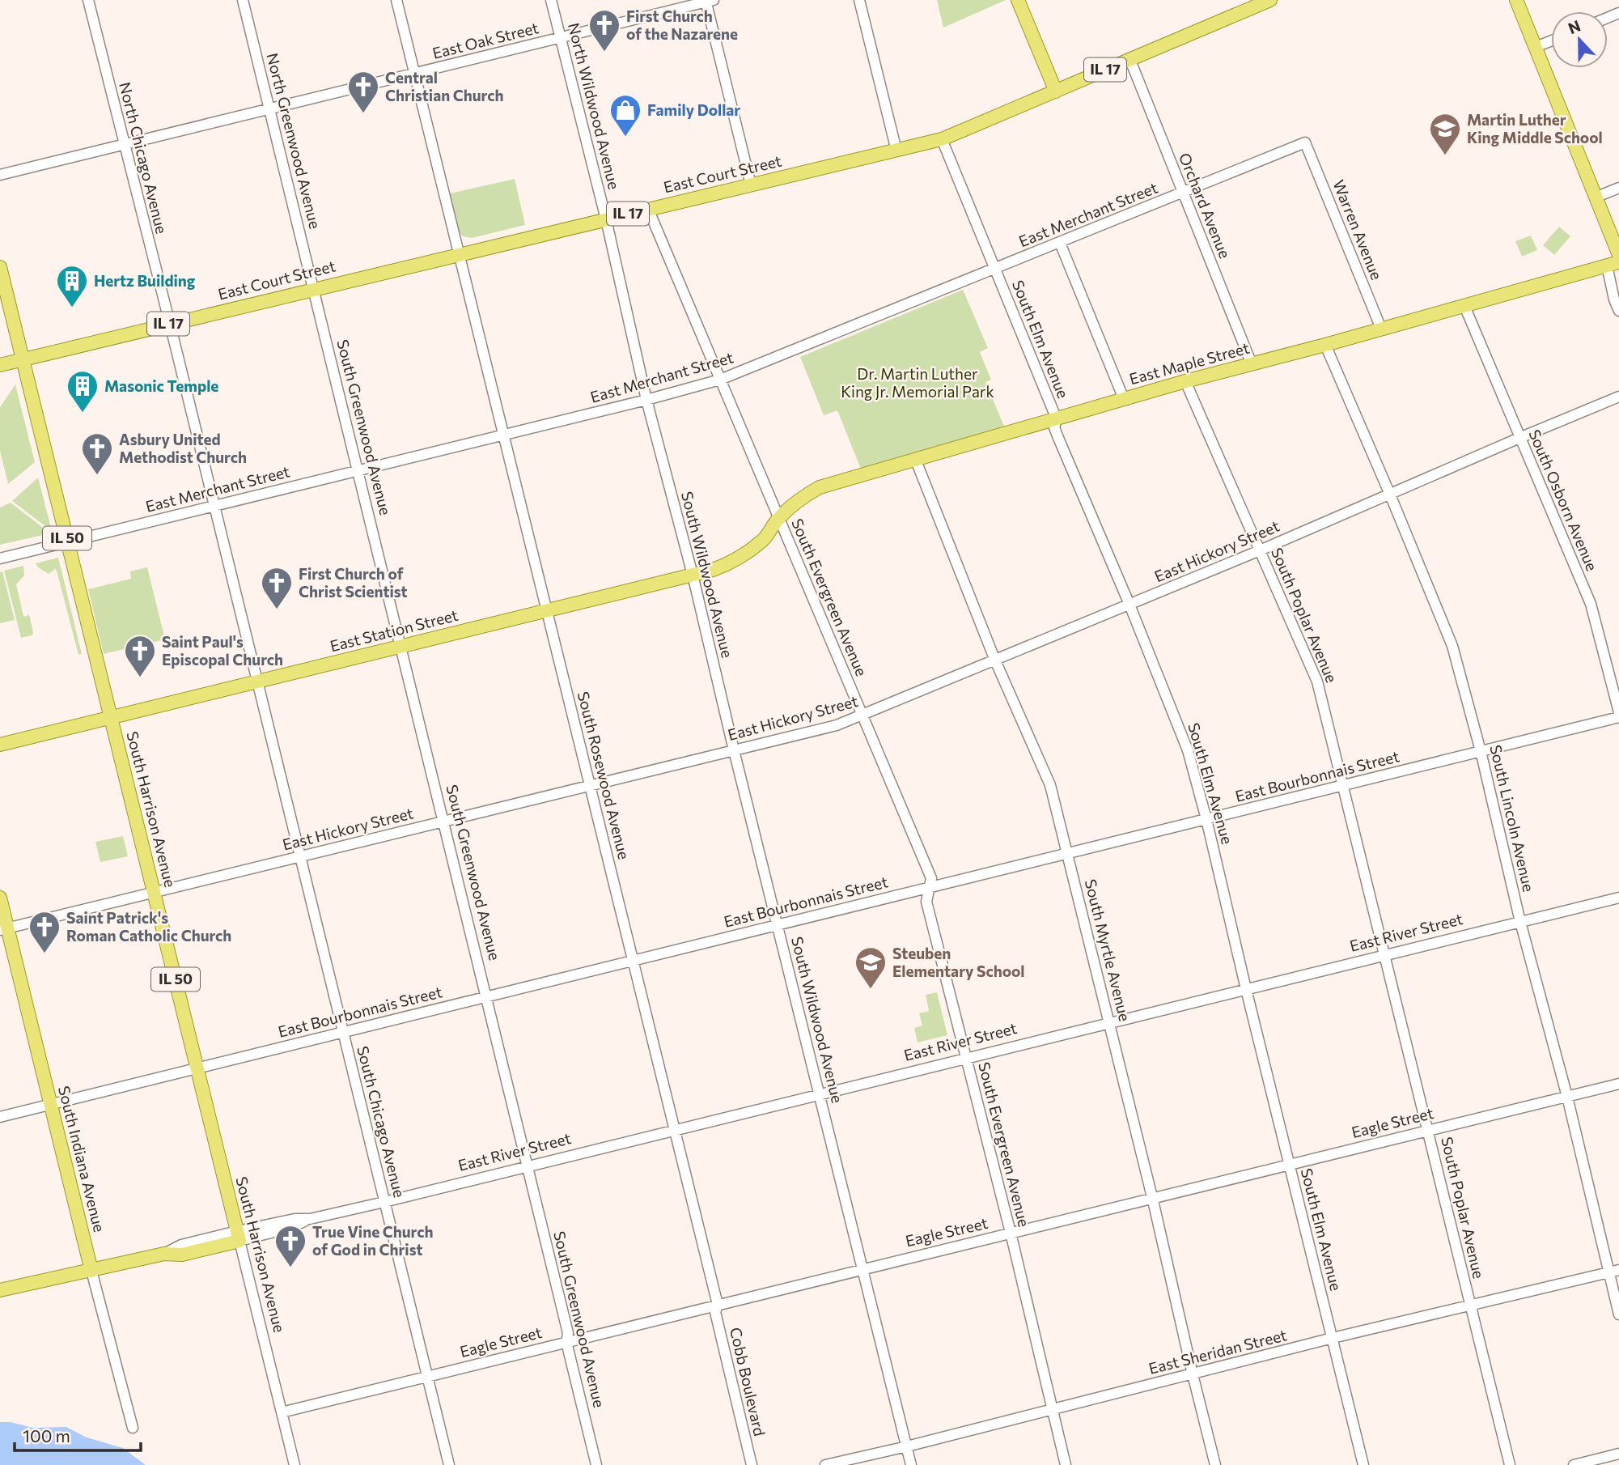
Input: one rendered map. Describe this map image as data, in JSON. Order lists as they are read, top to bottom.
{
  "streets": {
    "main road": [
      "IL 17",
      "East Court Street",
      "East Maple Street",
      "IL 50",
      "East Station Street",
      "South Harrison Avenue",
      "East River Street",
      "South Indiana Avenue"
    ],
    "street": [
      "East Oak Street",
      "North Wildwood Avenue",
      "North Greenwood Avenue",
      "North Chicago Avenue",
      "Orchard Avenue",
      "East Merchant Street",
      "Warren Avenue",
      "South Elm Avenue",
      "South Greenwood Avenue",
      "South Osborn Avenue",
      "East Hickory Street",
      "South Wildwood Avenue",
      "South Evergreen Avenue",
      "South Poplar Avenue",
      "South Rosewood Avenue",
      "East Bourbonnais Street",
      "South Lincoln Avenue",
      "South Myrtle Avenue",
      "South Chicago Avenue",
      "Eagle Street",
      "East Sheridan Street",
      "Cobb Boulevard"
    ]
  },
  "crossings": [
    ["East Oak Street", "North Wildwood Avenue"],
    ["East Oak Street", "North Greenwood Avenue"],
    ["East Oak Street", "North Chicago Avenue"],
    ["East Oak Street", "South Rosewood Avenue"],
    ["North Wildwood Avenue", "East Court Street"],
    ["North Wildwood Avenue", "South Wildwood Avenue"],
    ["North Greenwood Avenue", "East Court Street"],
    ["North Greenwood Avenue", "South Greenwood Avenue"],
    ["North Chicago Avenue", "East Court Street"],
    ["North Chicago Avenue", "South Chicago Avenue"],
    ["East Court Street", "Orchard Avenue"],
    ["East Court Street", "South Elm Avenue"],
    ["East Court Street", "South Greenwood Avenue"],
    ["East Court Street", "IL 50"],
    ["East Court Street", "South Wildwood Avenue"],
    ["East Court Street", "South Evergreen Avenue"],
    ["East Court Street", "South Rosewood Avenue"],
    ["East Court Street", "South Harrison Avenue"],
    ["East Court Street", "South Chicago Avenue"],
    ["Orchard Avenue", "East Merchant Street"],
    ["Orchard Avenue", "East Maple Street"],
    ["East Merchant Street", "Warren Avenue"],
    ["East Merchant Street", "South Elm Avenue"],
    ["East Merchant Street", "South Greenwood Avenue"],
    ["East Merchant Street", "South Wildwood Avenue"],
    ["East Merchant Street", "South Evergreen Avenue"],
    ["East Merchant Street", "South Rosewood Avenue"],
    ["East Merchant Street", "South Harrison Avenue"],
    ["East Merchant Street", "South Chicago Avenue"],
    ["Warren Avenue", "East Maple Street"],
    ["South Elm Avenue", "East Maple Street"],
    ["South Elm Avenue", "East Hickory Street"],
    ["South Elm Avenue", "East Bourbonnais Street"],
    ["South Elm Avenue", "East River Street"],
    ["South Elm Avenue", "Eagle Street"],
    ["South Elm Avenue", "East Sheridan Street"],
    ["East Maple Street", "South Osborn Avenue"],
    ["East Maple Street", "South Evergreen Avenue"],
    ["East Maple Street", "South Poplar Avenue"],
    ["East Maple Street", "East Station Street"],
    ["East Maple Street", "South Lincoln Avenue"],
    ["East Maple Street", "South Myrtle Avenue"],
    ["South Greenwood Avenue", "East Hickory Street"],
    ["South Greenwood Avenue", "East Station Street"],
    ["South Greenwood Avenue", "East Bourbonnais Street"],
    ["South Greenwood Avenue", "East River Street"],
    ["South Greenwood Avenue", "Eagle Street"],
    ["South Osborn Avenue", "East Hickory Street"],
    ["IL 50", "South Harrison Avenue"],
    ["East Hickory Street", "South Wildwood Avenue"],
    ["East Hickory Street", "South Evergreen Avenue"],
    ["East Hickory Street", "South Poplar Avenue"],
    ["East Hickory Street", "South Rosewood Avenue"],
    ["East Hickory Street", "South Harrison Avenue"],
    ["East Hickory Street", "South Lincoln Avenue"],
    ["East Hickory Street", "South Myrtle Avenue"],
    ["East Hickory Street", "South Chicago Avenue"],
    ["East Hickory Street", "South Indiana Avenue"],
    ["South Wildwood Avenue", "East Station Street"],
    ["South Wildwood Avenue", "East Bourbonnais Street"],
    ["South Wildwood Avenue", "East River Street"],
    ["South Wildwood Avenue", "Eagle Street"],
    ["South Wildwood Avenue", "East Sheridan Street"],
    ["South Evergreen Avenue", "East Station Street"],
    ["South Evergreen Avenue", "East Bourbonnais Street"],
    ["South Evergreen Avenue", "East River Street"],
    ["South Evergreen Avenue", "Eagle Street"],
    ["South Evergreen Avenue", "East Sheridan Street"],
    ["South Poplar Avenue", "East Bourbonnais Street"],
    ["South Poplar Avenue", "East River Street"],
    ["South Poplar Avenue", "Eagle Street"],
    ["South Poplar Avenue", "East Sheridan Street"],
    ["East Station Street", "South Rosewood Avenue"],
    ["East Station Street", "South Harrison Avenue"],
    ["East Station Street", "South Chicago Avenue"],
    ["South Rosewood Avenue", "East Bourbonnais Street"],
    ["South Rosewood Avenue", "East River Street"],
    ["South Rosewood Avenue", "Eagle Street"],
    ["South Rosewood Avenue", "Cobb Boulevard"],
    ["East Bourbonnais Street", "South Harrison Avenue"],
    ["East Bourbonnais Street", "South Lincoln Avenue"],
    ["East Bourbonnais Street", "South Myrtle Avenue"],
    ["East Bourbonnais Street", "South Chicago Avenue"],
    ["East Bourbonnais Street", "South Indiana Avenue"],
    ["South Harrison Avenue", "East River Street"],
    ["South Harrison Avenue", "Eagle Street"],
    ["South Lincoln Avenue", "East River Street"],
    ["South Lincoln Avenue", "Eagle Street"],
    ["South Lincoln Avenue", "East Sheridan Street"],
    ["East River Street", "South Myrtle Avenue"],
    ["East River Street", "South Chicago Avenue"],
    ["East River Street", "South Indiana Avenue"],
    ["South Myrtle Avenue", "Eagle Street"],
    ["South Myrtle Avenue", "East Sheridan Street"],
    ["South Chicago Avenue", "Eagle Street"],
    ["Eagle Street", "Cobb Boulevard"]
  ],
  "parks": ["Dr. Martin Luther King Jr. Memorial Park"],
  "places": {
    "church": [
      "First Church of the Nazarene",
      "Central Christian Church",
      "Asbury United Methodist Church",
      "First Church of Christ Scientist",
      "Saint Paul's Episcopal Church",
      "Saint Patrick's Roman Catholic Church",
      "True Vine Church of God in Christ"
    ],
    "shop": ["Family Dollar"],
    "school or university": ["Martin Luther King Middle School", "Steuben Elementary School"],
    "building": ["Hertz Building", "Masonic Temple"]
  },
  "scale_bar": "100 m",
  "north": "top"
}
